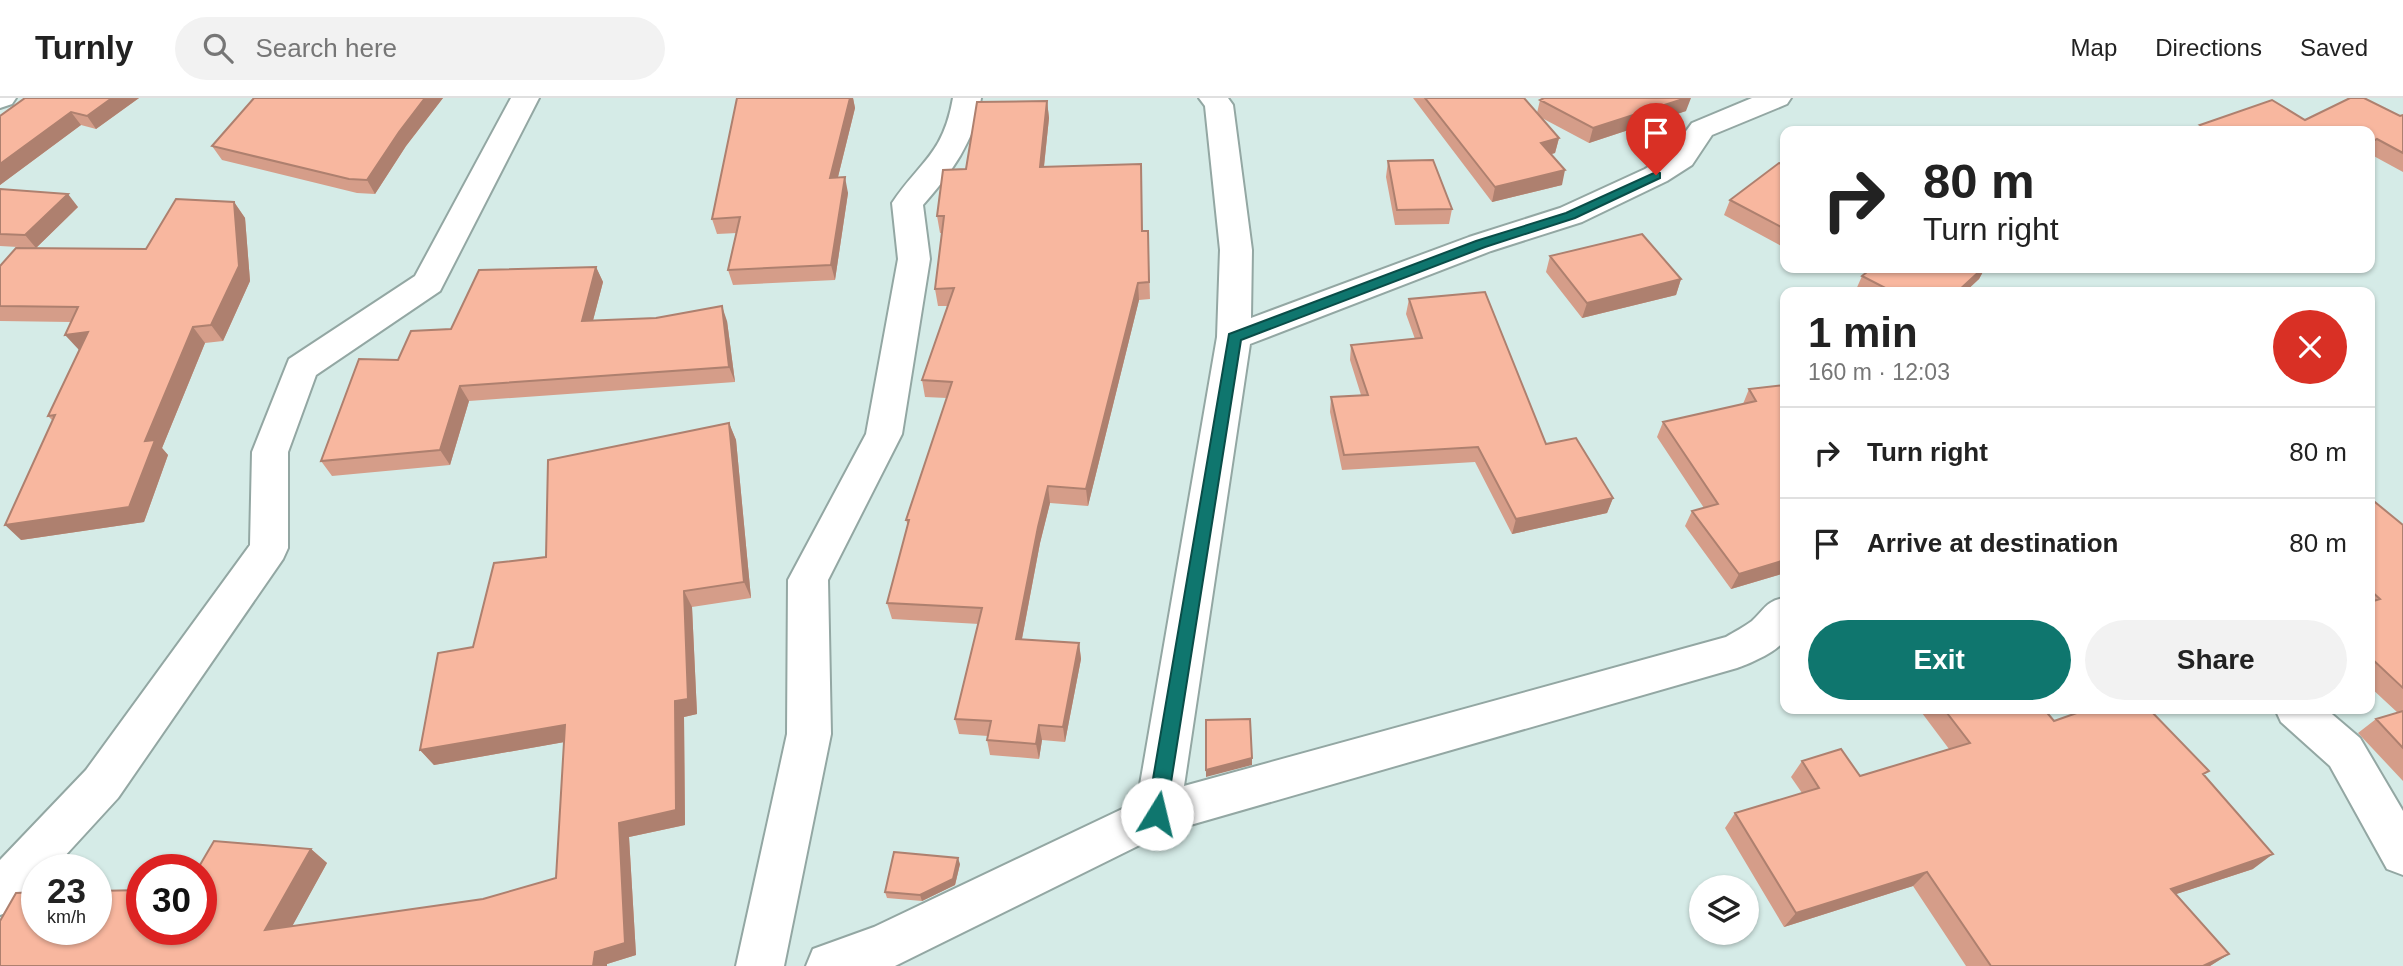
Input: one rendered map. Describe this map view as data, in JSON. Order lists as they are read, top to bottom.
{
  "page": {
    "header": "Turnly",
    "search": "Search here",
    "nav": ["Map", "Directions", "Saved"],
    "turn": ["80 m", "Turn right"],
    "heading": ["1 min", "160 m · 12:03"],
    "list": [
      {
        "name": "Turn right",
        "value": "80 m"
      },
      {
        "name": "Arrive at destination",
        "value": "80 m"
      }
    ],
    "buttons": ["Exit", "Share"],
    "speed": "23 km/h",
    "limit": "30"
  }
}
